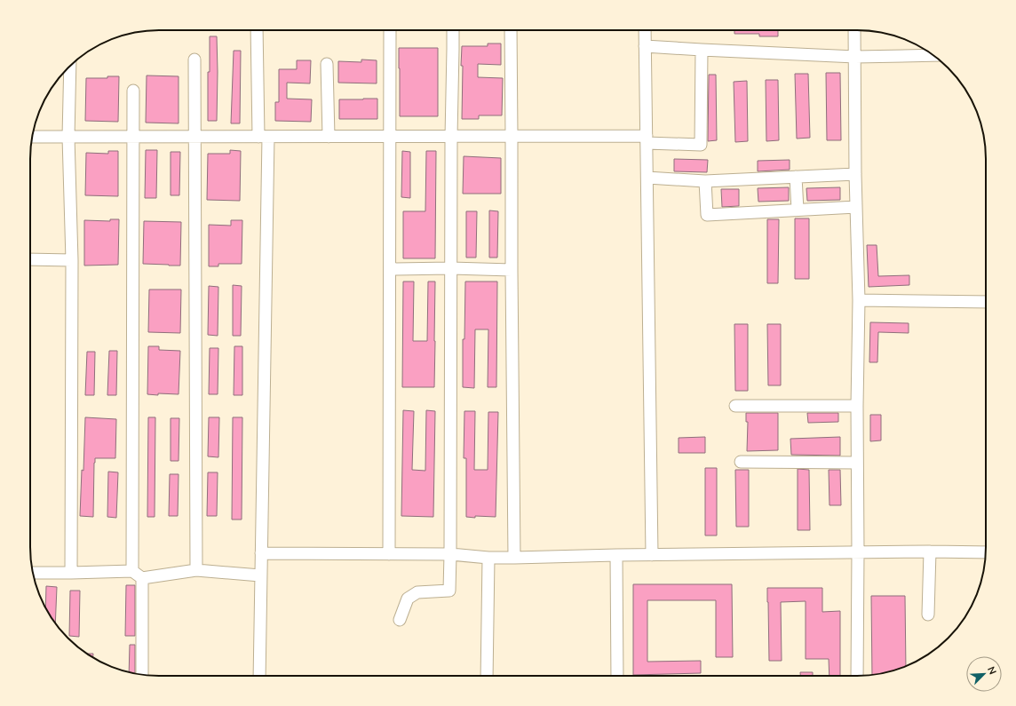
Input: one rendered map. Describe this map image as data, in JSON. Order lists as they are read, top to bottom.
{
  "north": "top right"
}
